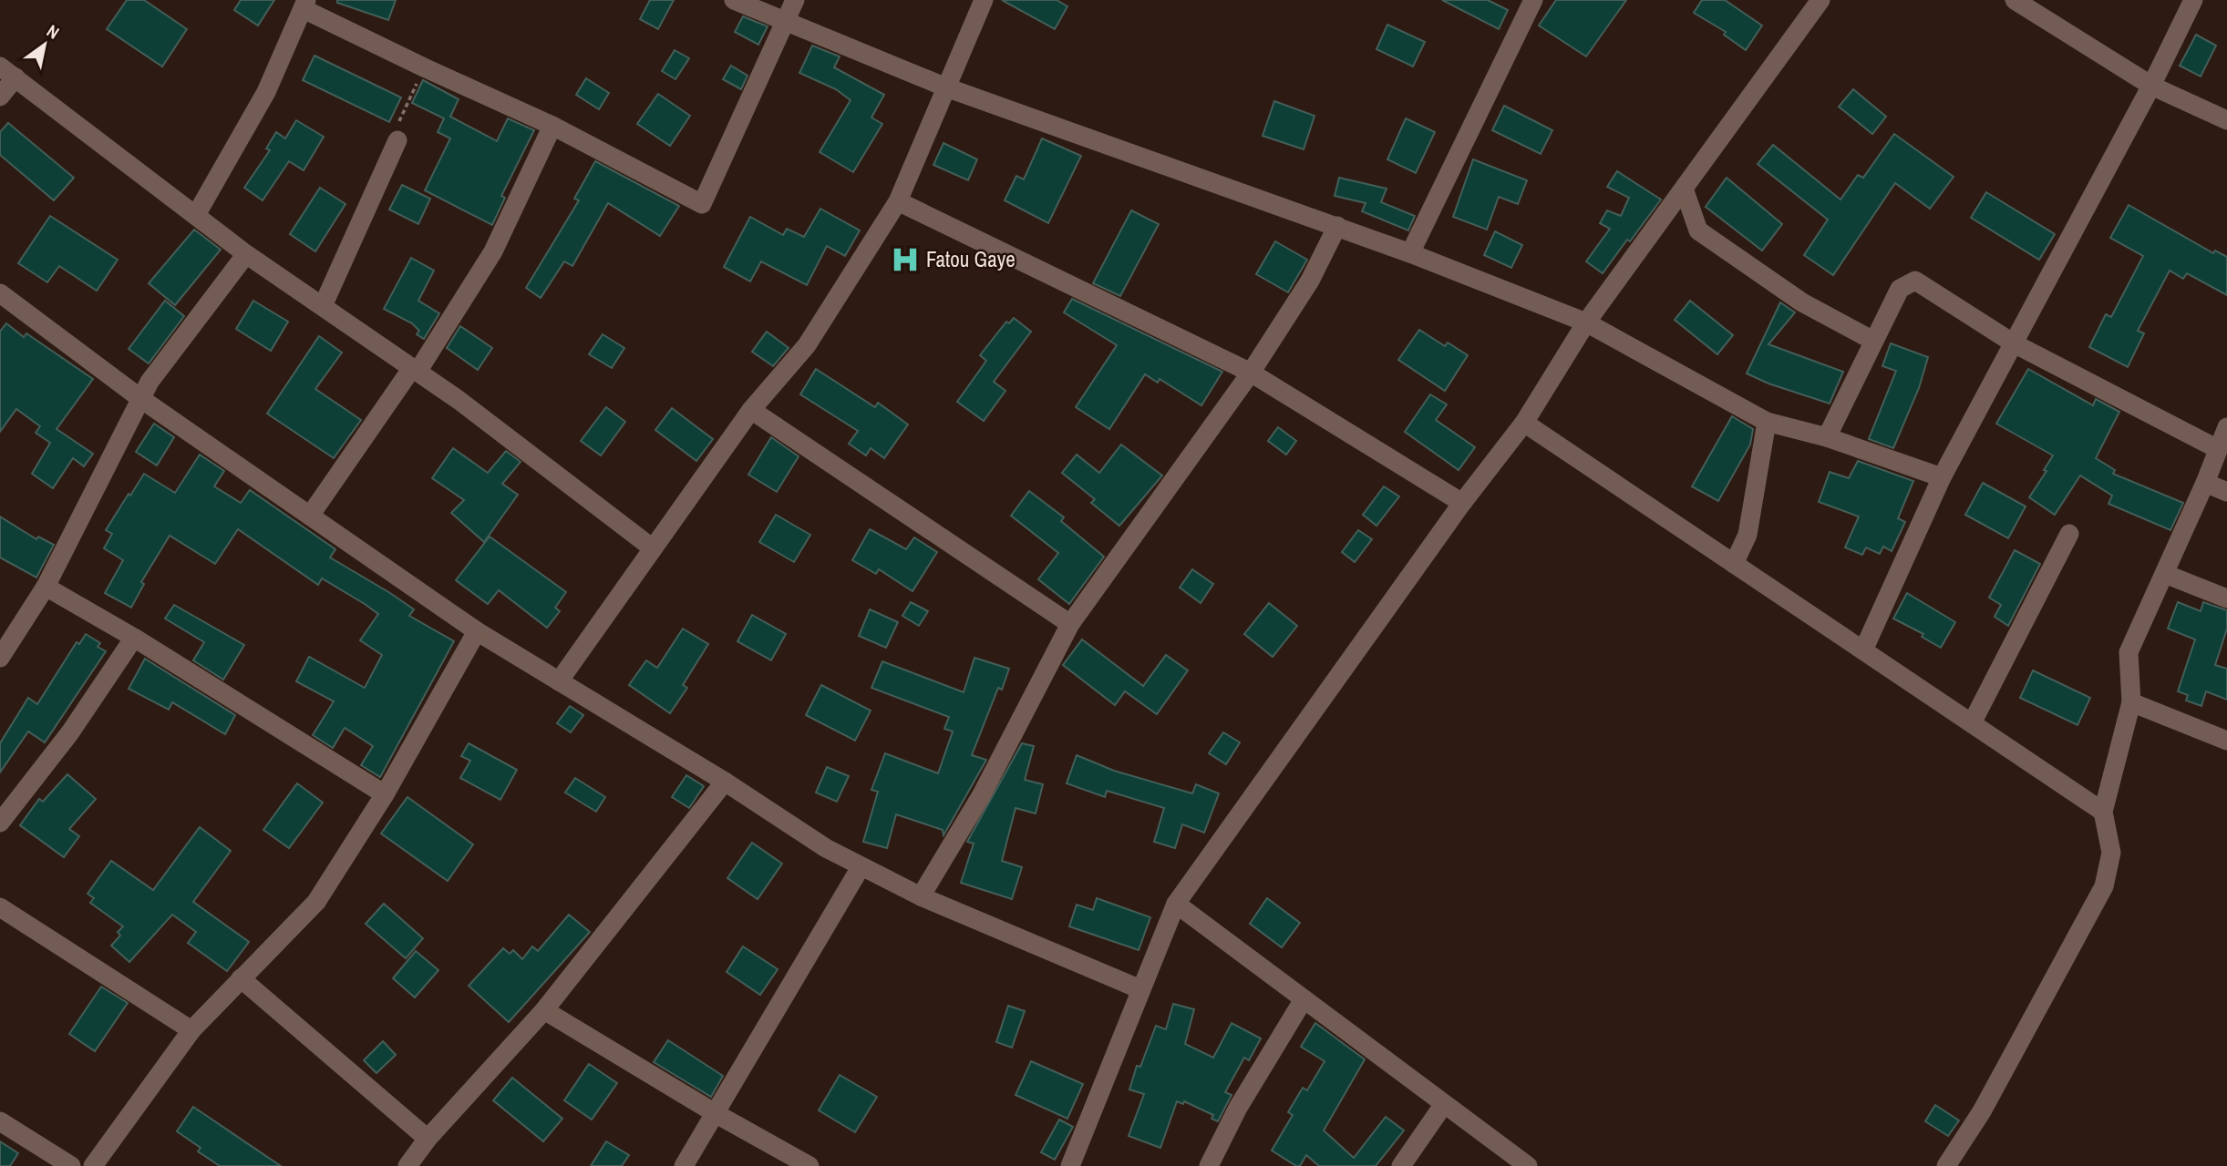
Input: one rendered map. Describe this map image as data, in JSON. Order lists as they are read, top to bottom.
{
  "places": {
    "hospital": ["Fatou Gaye"]
  },
  "north": "top right"
}
